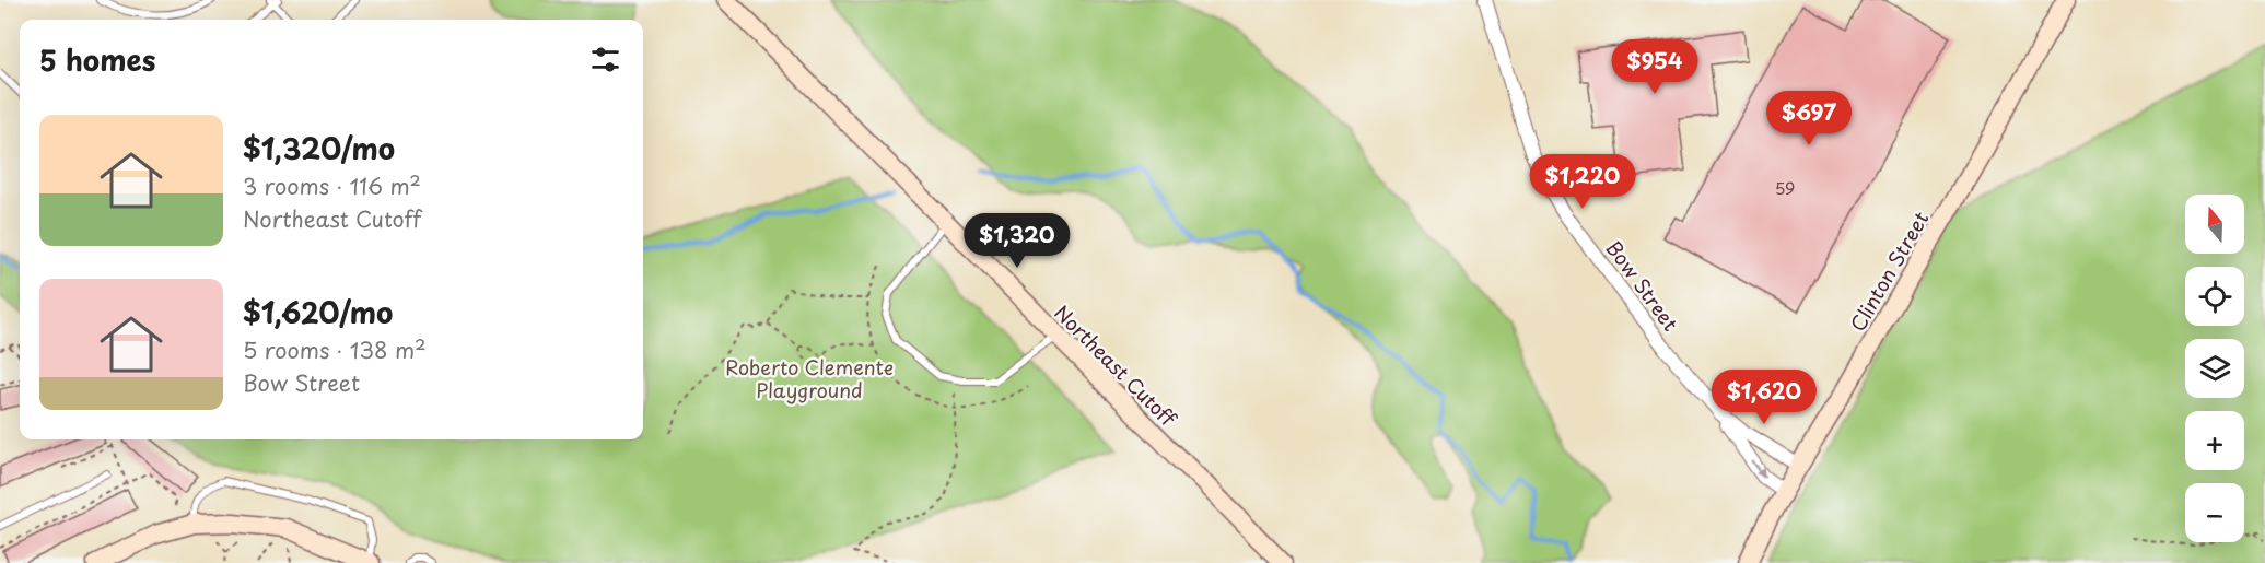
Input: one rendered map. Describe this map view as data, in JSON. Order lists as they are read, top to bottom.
{
  "streets": {
    "main road": ["Clinton Street", "Northeast Cutoff"],
    "street": ["Bow Street"]
  },
  "crossings": [
    ["Clinton Street", "Bow Street"]
  ],
  "parks": ["Roberto Clemente Playground"],
  "house_numbers": ["59"],
  "north": "top",
  "page": {
    "heading": "5 homes",
    "price": [
      "$954",
      "$697",
      "$1,220",
      "$1,320",
      "$1,620"
    ],
    "list": [
      {
        "name": "$1,320/mo",
        "note": "3 rooms · 116 m² · Northeast Cutoff"
      },
      {
        "name": "$1,620/mo",
        "note": "5 rooms · 138 m² · Bow Street"
      }
    ],
    "map_buttons": ["+", "−"]
  }
}
